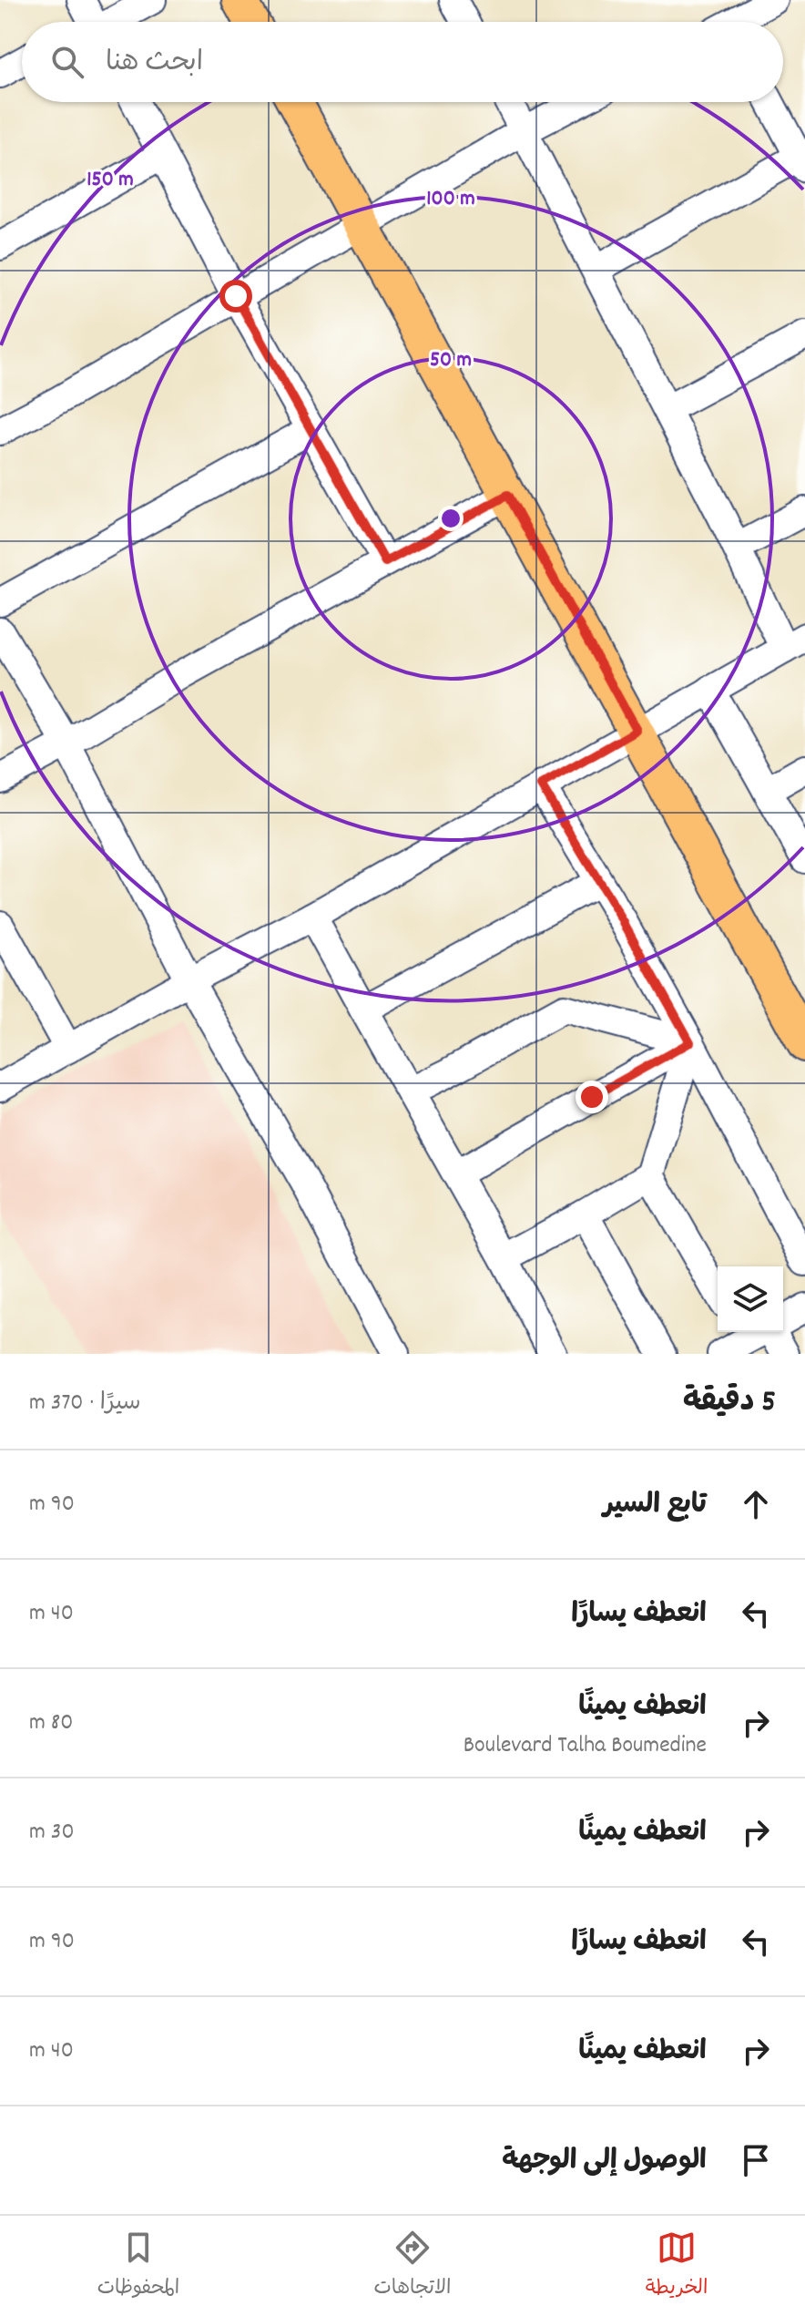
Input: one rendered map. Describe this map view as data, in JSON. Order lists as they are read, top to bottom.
{
  "page": {
    "search": "ابحث هنا",
    "heading": ["5 دقيقة", "سيرًا · 370 m"],
    "list": [
      ["تابع السير", "90 m"],
      ["انعطف يسارًا", "40 m"],
      ["انعطف يمينًا", "Boulevard Talha Boumedine", "80 m"],
      ["انعطف يمينًا", "30 m"],
      ["انعطف يسارًا", "90 m"],
      ["انعطف يمينًا", "40 m"],
      "الوصول إلى الوجهة"
    ],
    "nav": ["الخريطة", "الاتجاهات", "المحفوظات"]
  },
  "rings": ["150 m", "100 m", "50 m"]
}
